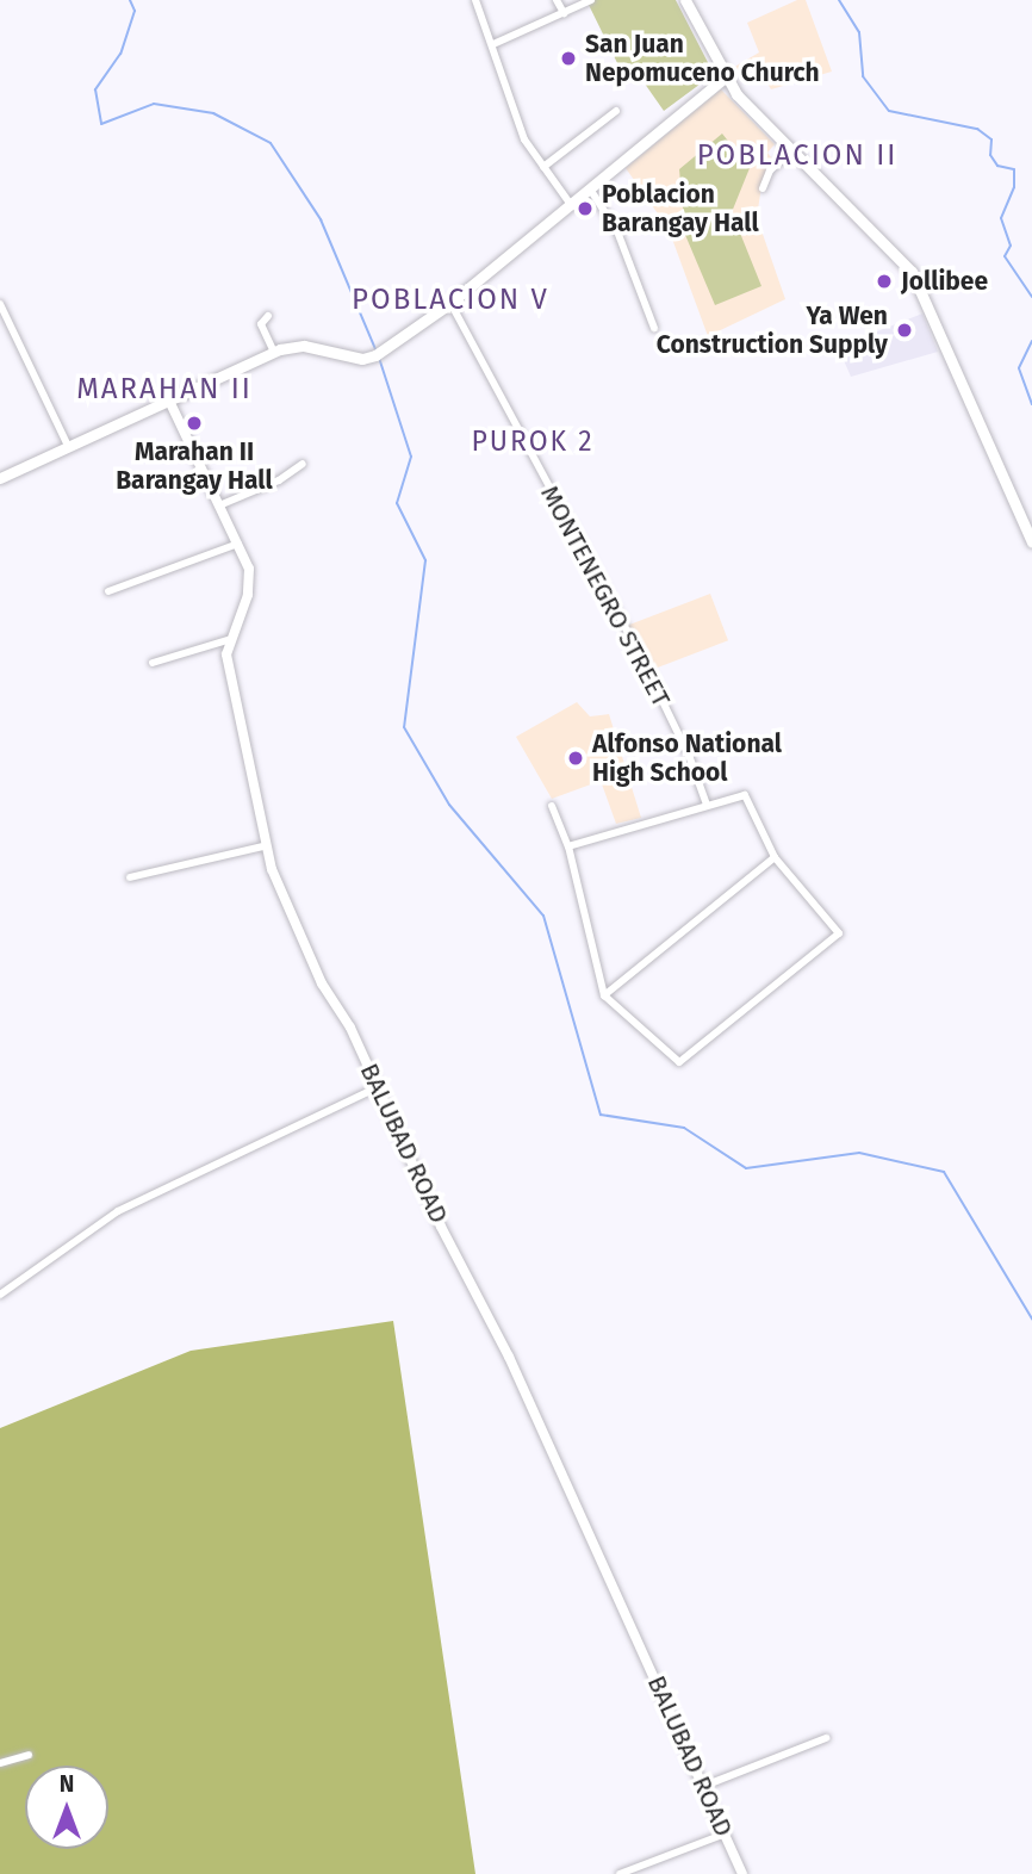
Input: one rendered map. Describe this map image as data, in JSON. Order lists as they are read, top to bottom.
{
  "streets": {
    "street": ["MONTENEGRO STREET", "BALUBAD ROAD"]
  },
  "districts": [
    "POBLACION II",
    "POBLACION V",
    "MARAHAN II",
    "PUROK 2"
  ],
  "places": [
    "San Juan Nepomuceno Church",
    "Poblacion Barangay Hall",
    "Jollibee",
    "Ya Wen Construction Supply",
    "Marahan II Barangay Hall",
    "Alfonso National High School"
  ],
  "north": "top"
}
